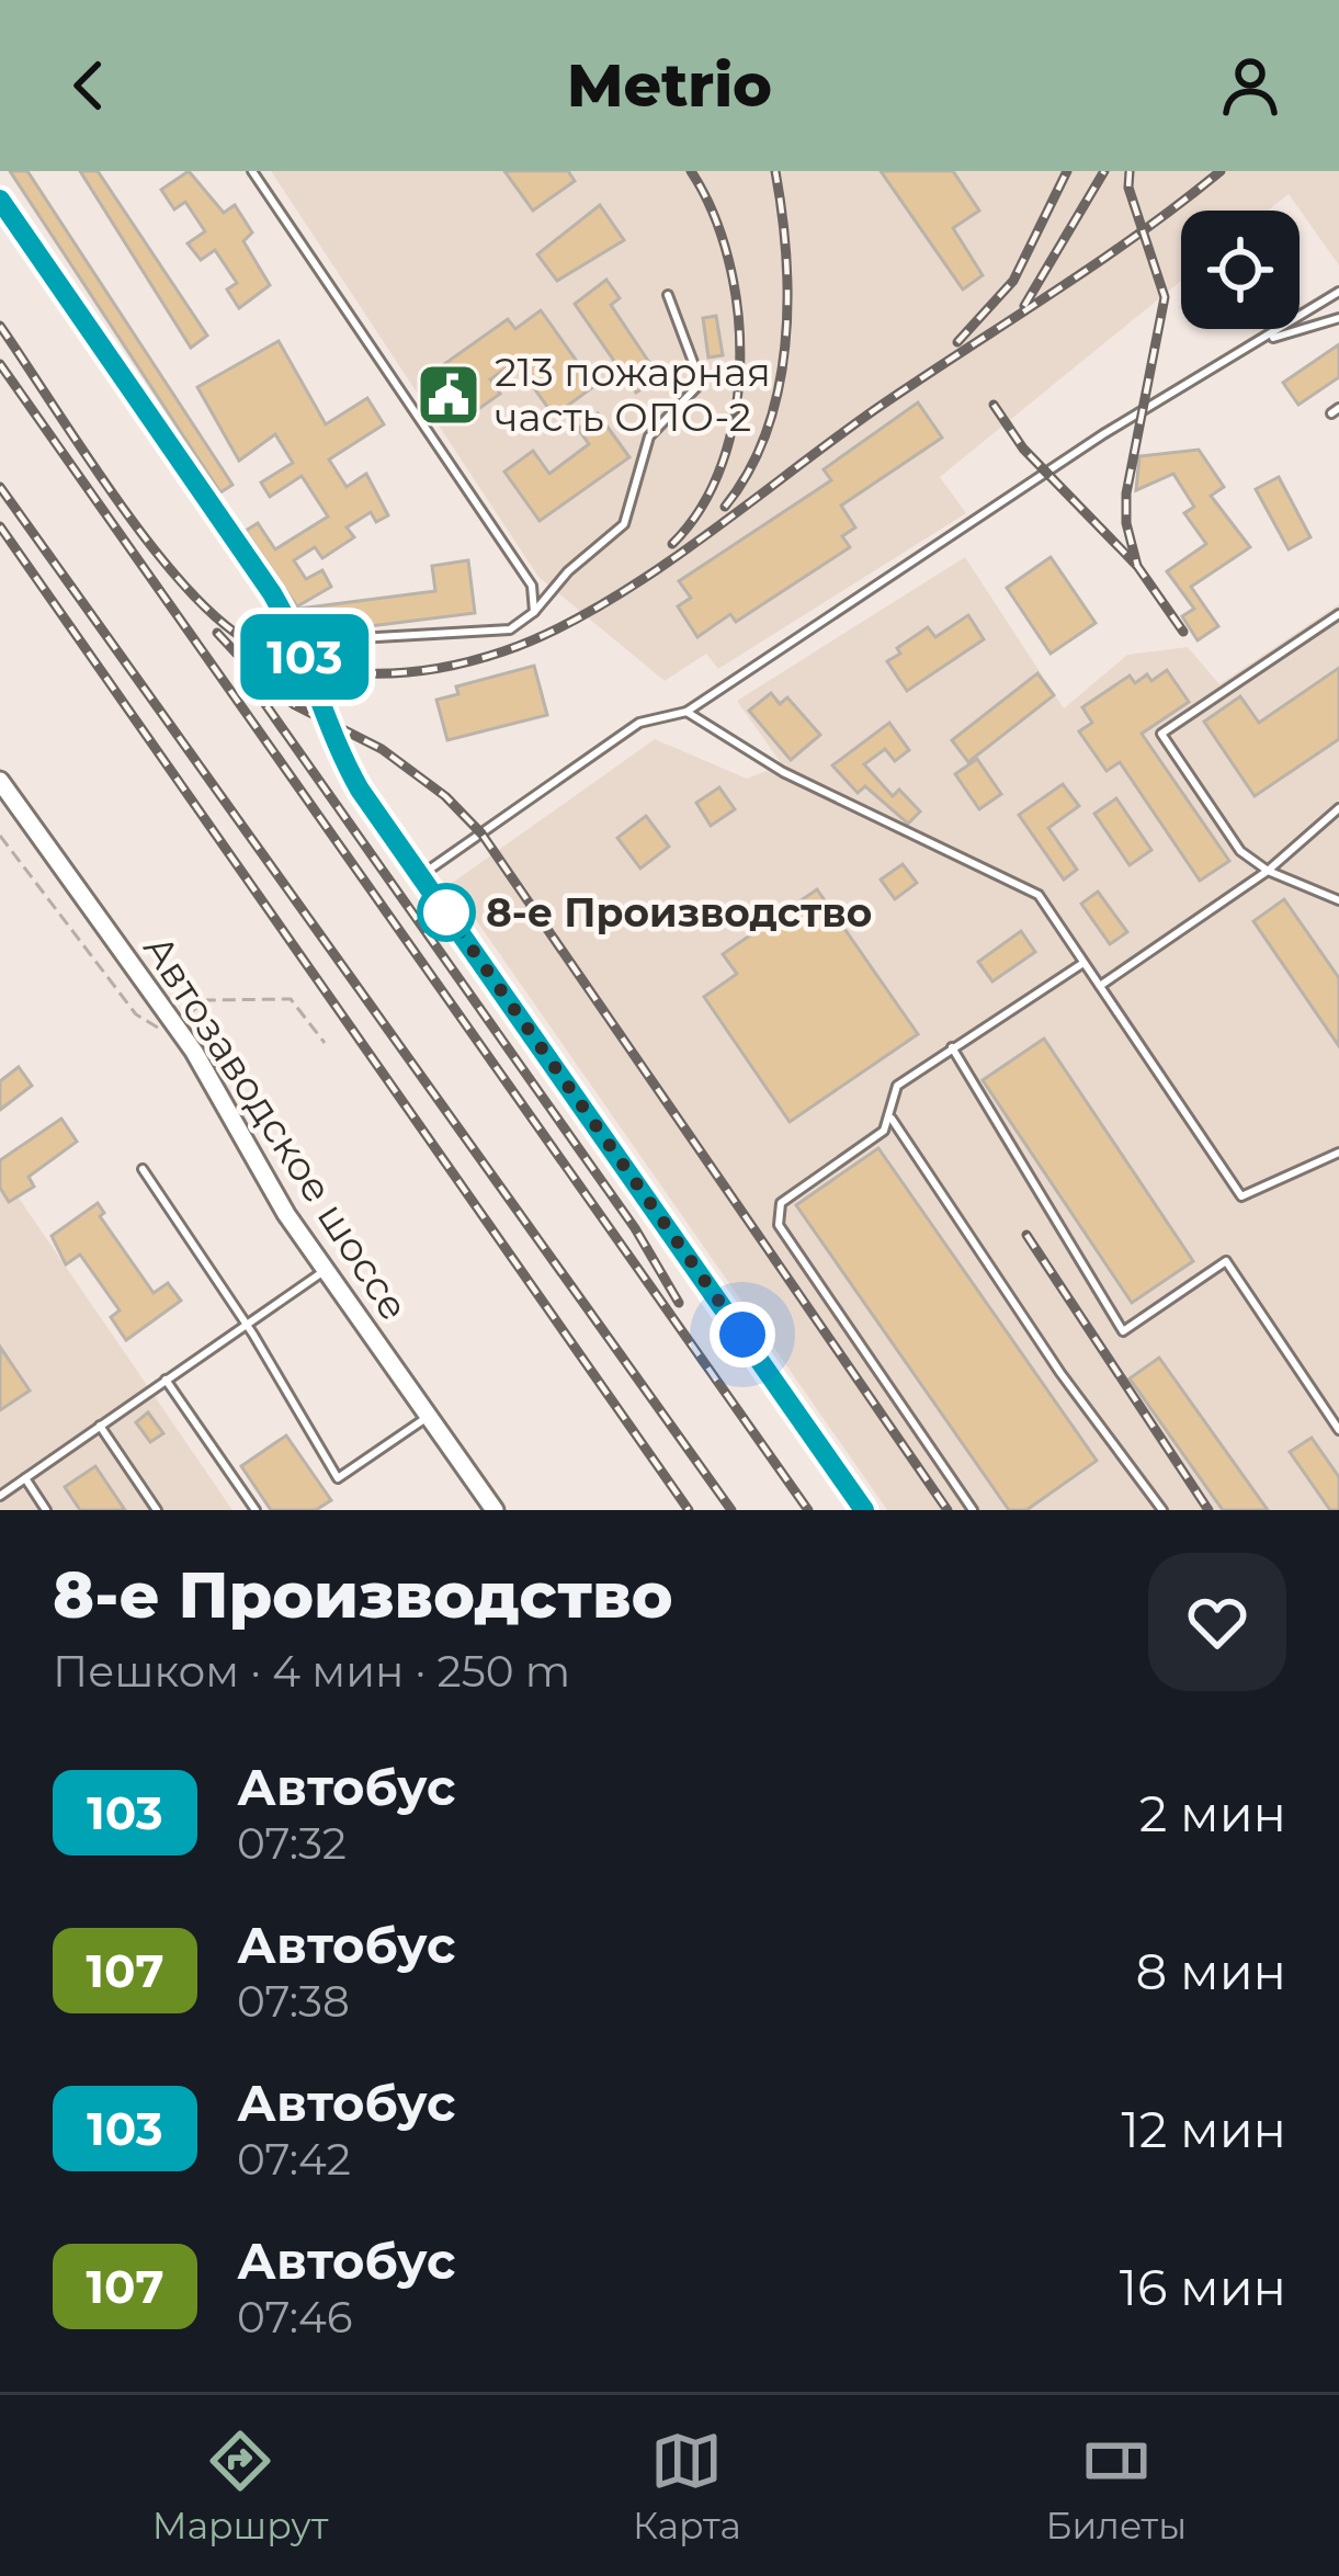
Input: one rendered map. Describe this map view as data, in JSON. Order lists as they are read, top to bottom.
{
  "streets": {
    "main road": ["Автозаводское шоссе"]
  },
  "places": {
    "public building": ["213 пожарная часть ОПО-2"],
    "other": ["8-е Производство"]
  },
  "lines": ["bus line 103"],
  "page": {
    "header": "Metrio",
    "on_map": "103",
    "heading": ["8-е Производство", "Пешком · 4 мин · 250 m"],
    "list": [
      {
        "mark": "103",
        "name": "Автобус",
        "note": "07:32",
        "value": "2 мин"
      },
      {
        "mark": "107",
        "name": "Автобус",
        "note": "07:38",
        "value": "8 мин"
      },
      {
        "mark": "103",
        "name": "Автобус",
        "note": "07:42",
        "value": "12 мин"
      },
      {
        "mark": "107",
        "name": "Автобус",
        "note": "07:46",
        "value": "16 мин"
      }
    ],
    "tabs": ["Маршрут", "Карта", "Билеты"]
  }
}
